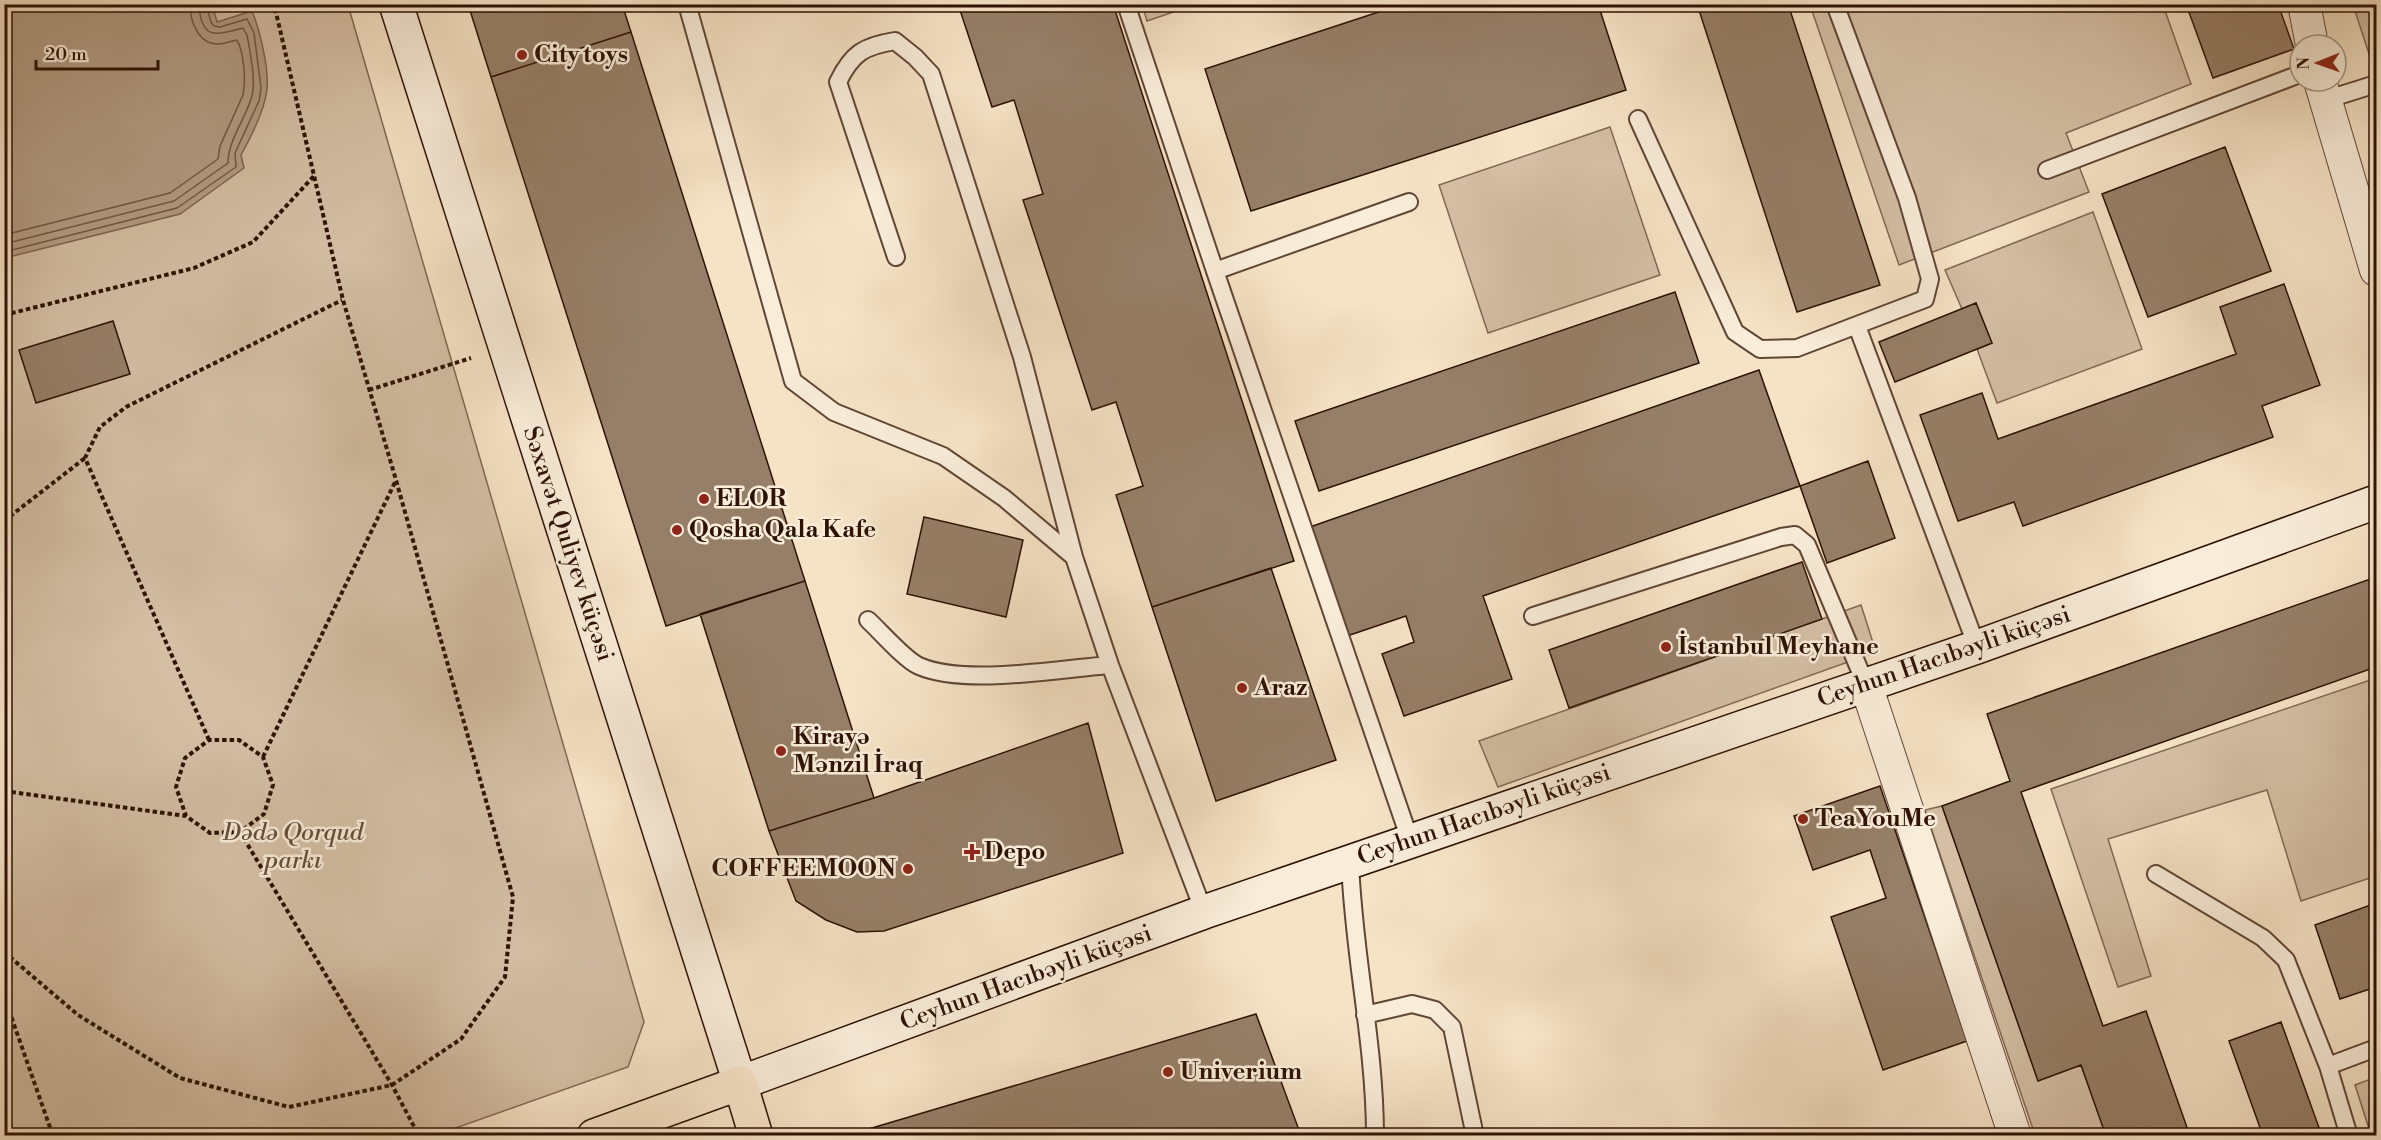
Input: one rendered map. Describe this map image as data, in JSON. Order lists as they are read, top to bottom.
{
  "streets": {
    "main road": ["Səxavət Quliyev küçəsi", "Ceyhun Hacıbəyli küçəsi"]
  },
  "crossings": [
    ["Səxavət Quliyev küçəsi", "Ceyhun Hacıbəyli küçəsi"]
  ],
  "parks": ["Dədə Qorqud parkı"],
  "places": {
    "other": [
      "City toys",
      "ELOR",
      "Qosha Qala Kafe",
      "İstanbul Meyhane",
      "Araz",
      "Kirayə Mənzil İraq",
      "TeaYouMe",
      "COFFEEMOON",
      "Univerium"
    ],
    "health": ["Depo"]
  },
  "scale_bar": "20 m",
  "north": "left"
}
